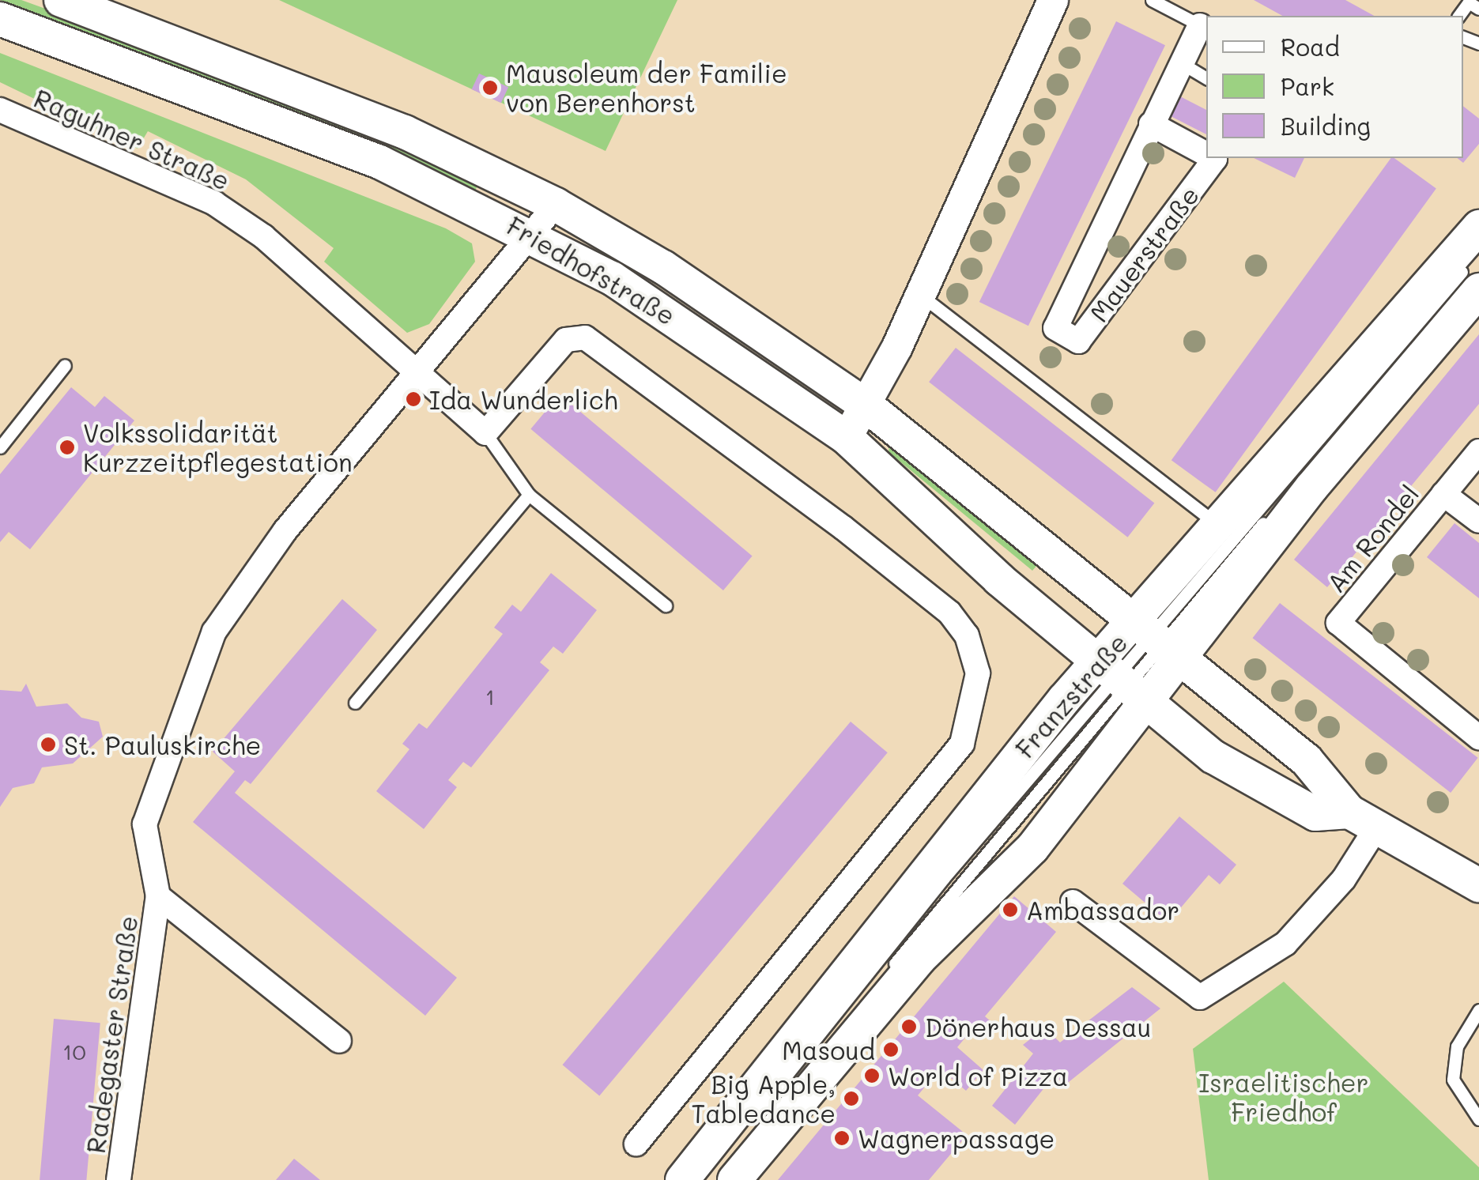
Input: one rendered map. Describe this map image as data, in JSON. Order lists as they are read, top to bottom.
{
  "streets": {
    "main road": ["Friedhofstraße", "Franzstraße"],
    "street": [
      "Raguhner Straße",
      "Mauerstraße",
      "Am Rondel",
      "Radegaster Straße"
    ]
  },
  "crossings": [
    ["Raguhner Straße", "Radegaster Straße"],
    ["Friedhofstraße", "Franzstraße"],
    ["Friedhofstraße", "Radegaster Straße"]
  ],
  "parks": ["Israelitischer Friedhof"],
  "places": [
    "Mausoleum der Familie von Berenhorst",
    "Ida Wunderlich",
    "Volkssolidarität Kurzzeitpflegestation",
    "St. Pauluskirche",
    "Ambassador",
    "Dönerhaus Dessau",
    "Masoud",
    "World of Pizza",
    "Big Apple, Tabledance",
    "Wagnerpassage"
  ],
  "house_numbers": ["1", "10"],
  "legend": ["Road", "Park", "Building"]
}
